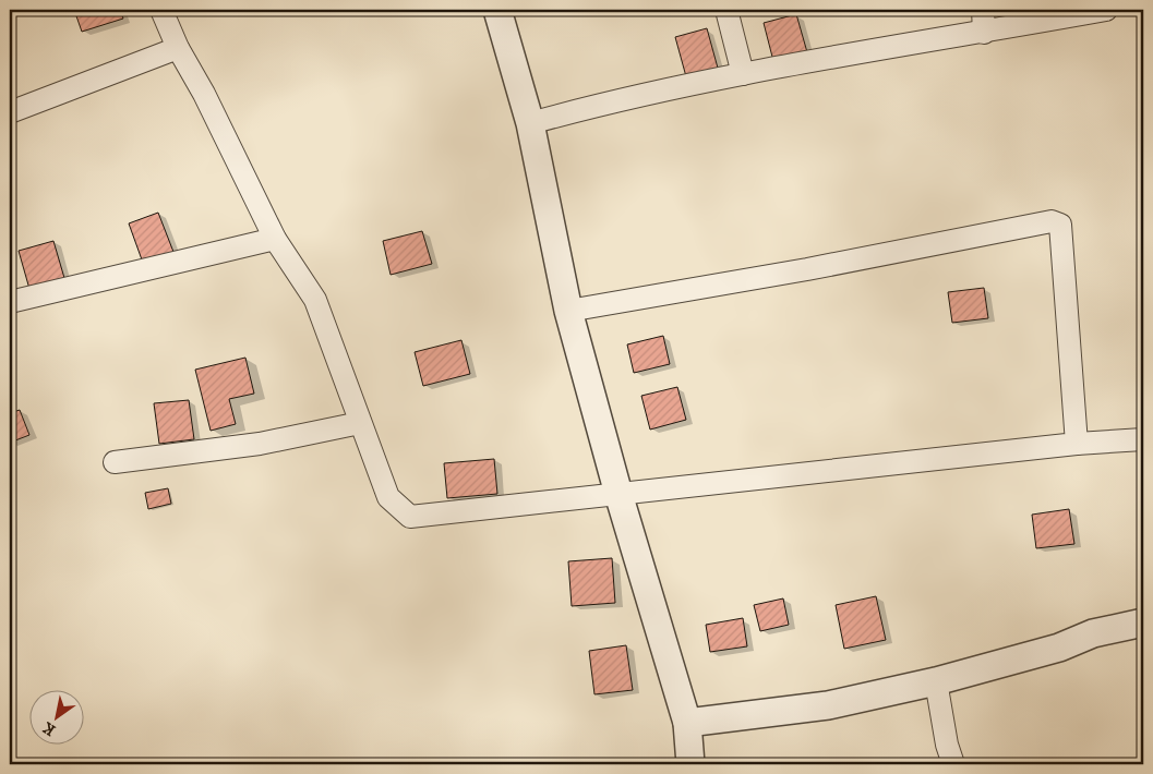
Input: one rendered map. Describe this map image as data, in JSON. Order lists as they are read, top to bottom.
{
  "north": "bottom left"
}
